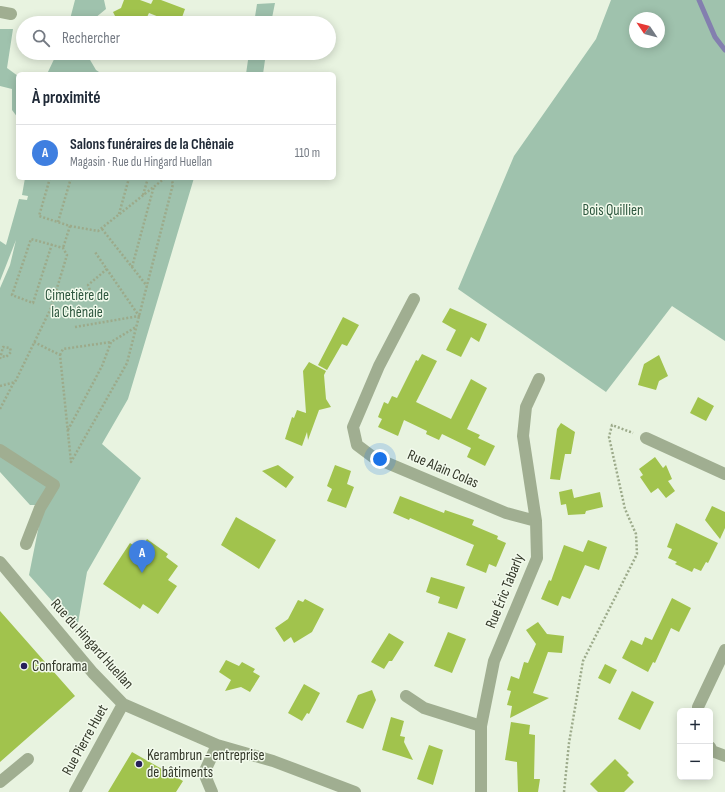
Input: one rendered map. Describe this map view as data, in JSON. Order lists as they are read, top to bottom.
{
  "streets": {
    "street": [
      "Rue Alain Colas",
      "Rue Éric Tabarly",
      "Rue du Hingard Huellan",
      "Rue Pierre Huet"
    ]
  },
  "crossings": [
    ["Rue Alain Colas", "Rue Éric Tabarly"],
    ["Rue du Hingard Huellan", "Rue Pierre Huet"]
  ],
  "parks": ["Bois Quillien", "Cimetière de la Chênaie"],
  "places": ["Conforama", "Kerambrun - entreprise de bâtiments"],
  "north": "top left",
  "page": {
    "search": "Rechercher",
    "heading": "À proximité",
    "list": [
      {
        "mark": "A",
        "name": "Salons funéraires de la Chênaie",
        "note": "Magasin · Rue du Hingard Huellan",
        "value": "110 m"
      }
    ],
    "pins": "A",
    "map_buttons": ["+", "−"]
  }
}
